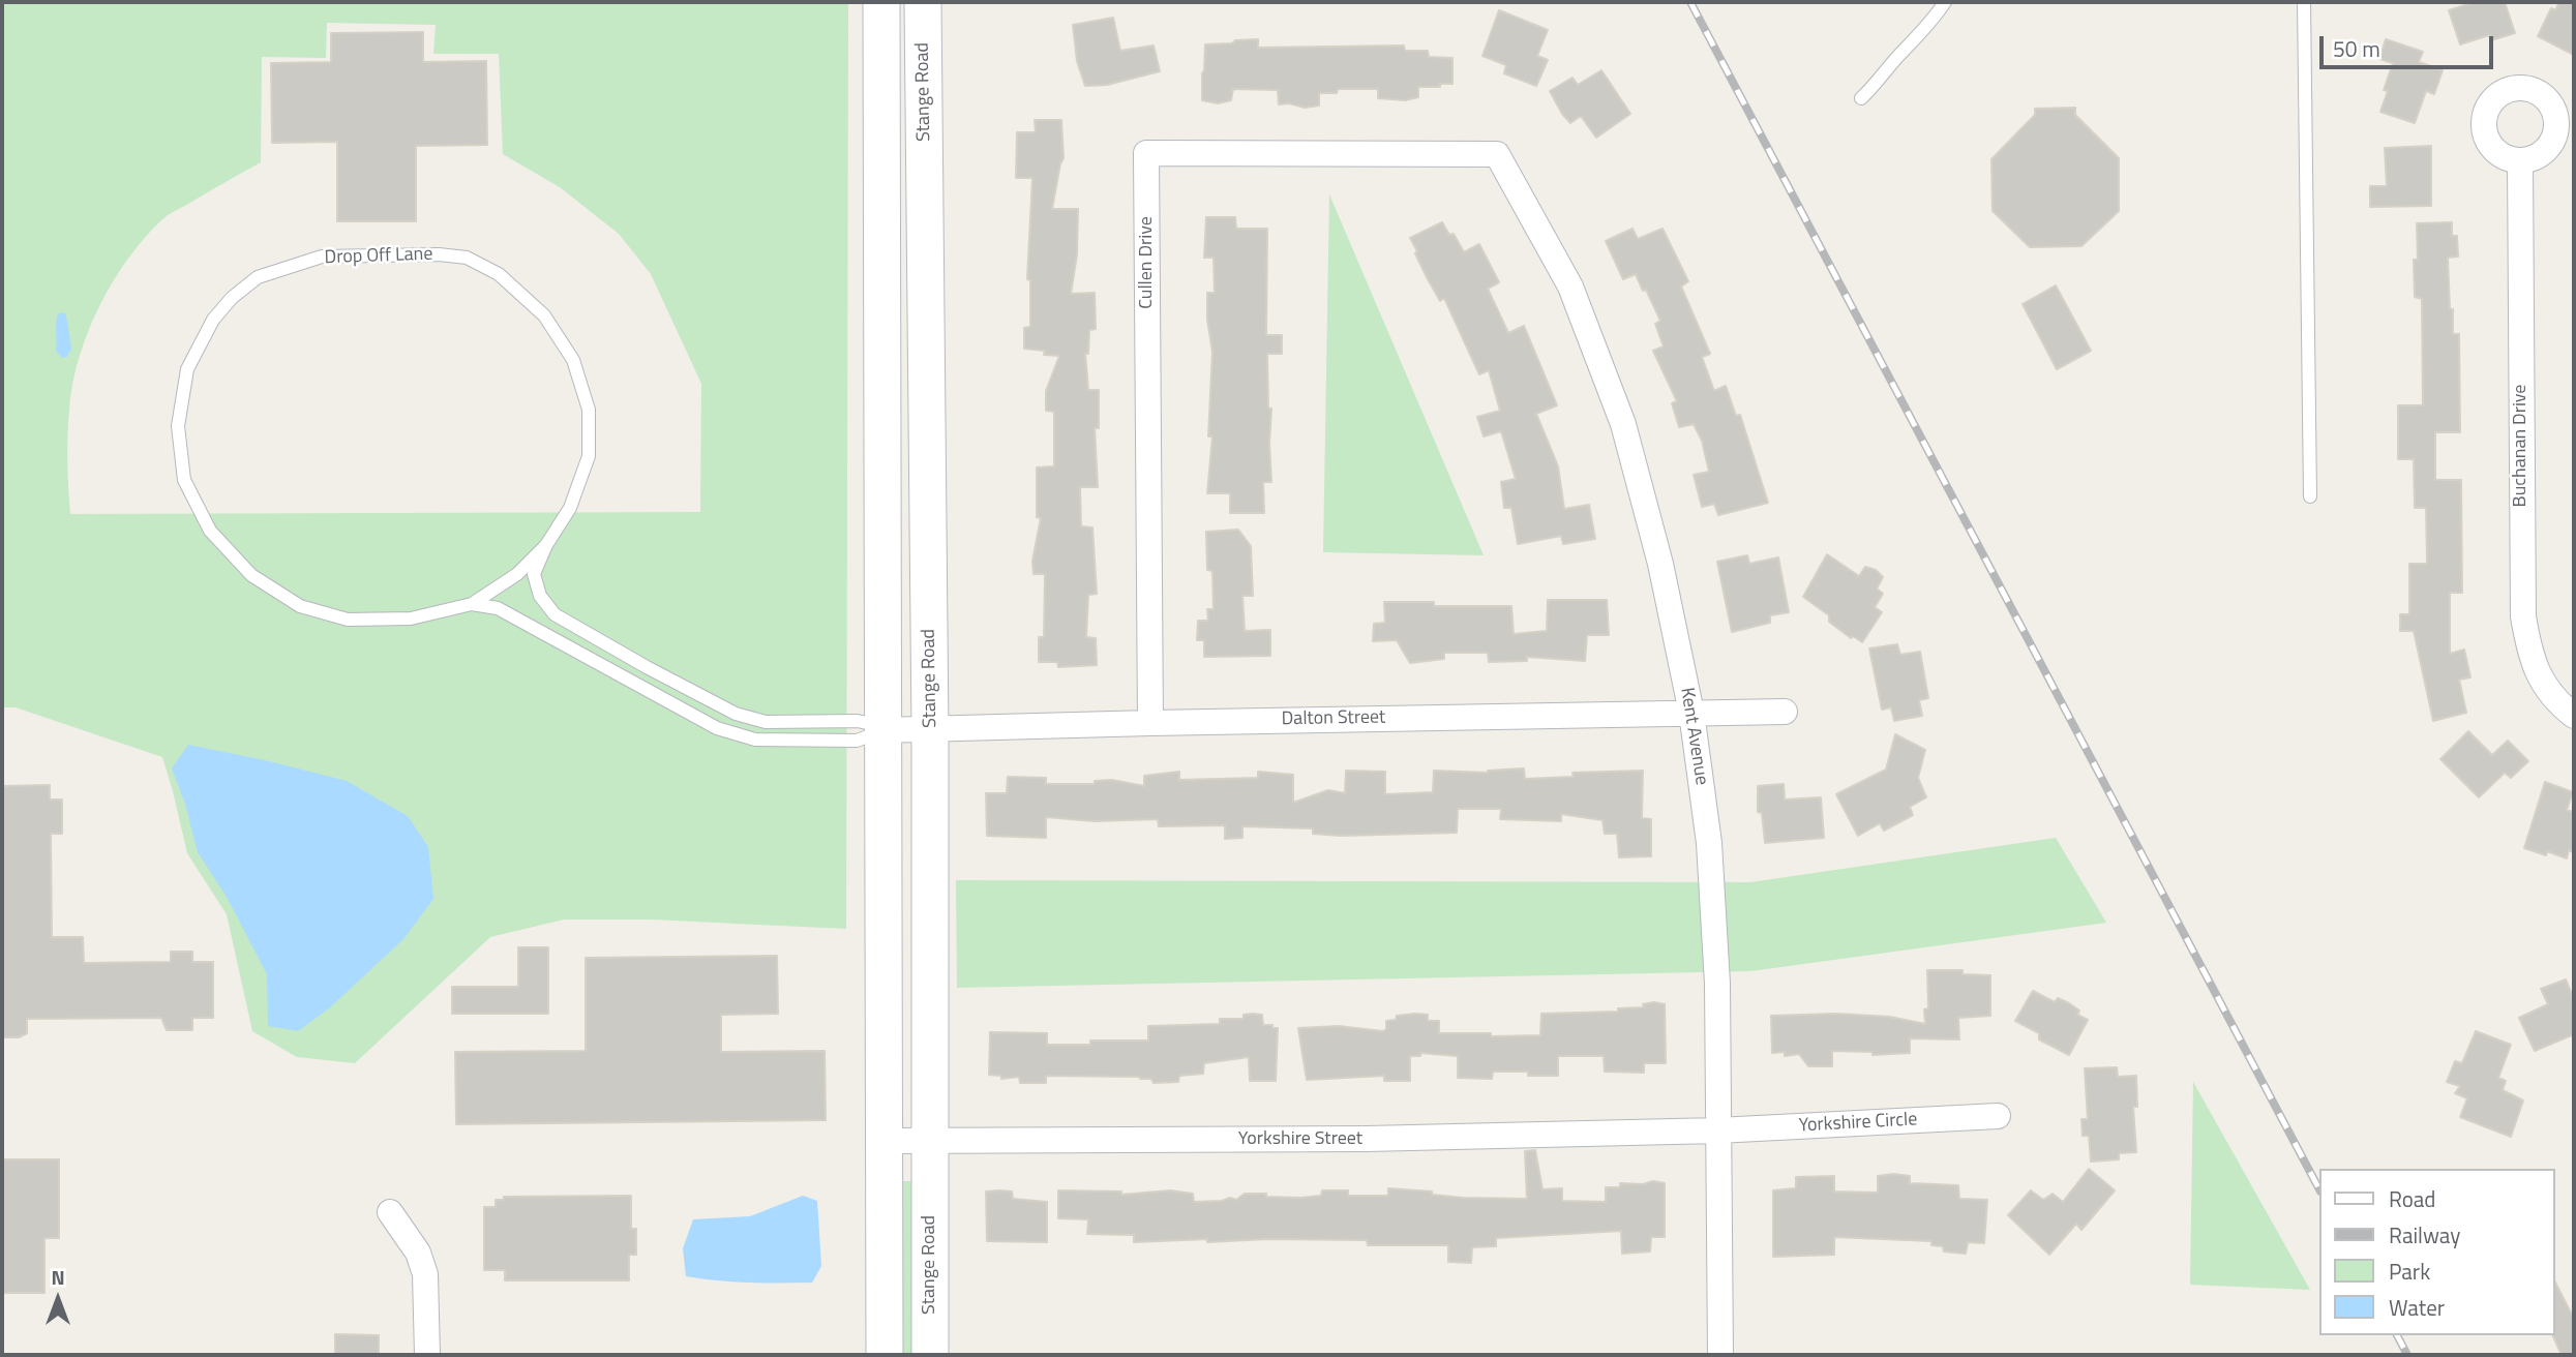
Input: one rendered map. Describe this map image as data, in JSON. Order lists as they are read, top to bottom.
{
  "streets": {
    "main road": ["Stange Road"],
    "street": [
      "Cullen Drive",
      "Buchanan Drive",
      "Dalton Street",
      "Kent Avenue",
      "Yorkshire Circle",
      "Yorkshire Street"
    ],
    "lane": ["Drop Off Lane"]
  },
  "crossings": [
    ["Stange Road", "Dalton Street"],
    ["Stange Road", "Yorkshire Street"],
    ["Cullen Drive", "Dalton Street"],
    ["Cullen Drive", "Kent Avenue"],
    ["Dalton Street", "Kent Avenue"],
    ["Kent Avenue", "Yorkshire Circle"],
    ["Kent Avenue", "Yorkshire Street"],
    ["Yorkshire Circle", "Yorkshire Street"]
  ],
  "legend": [
    "Road",
    "Railway",
    "Park",
    "Water"
  ],
  "scale_bar": "50 m",
  "north": "top"
}
